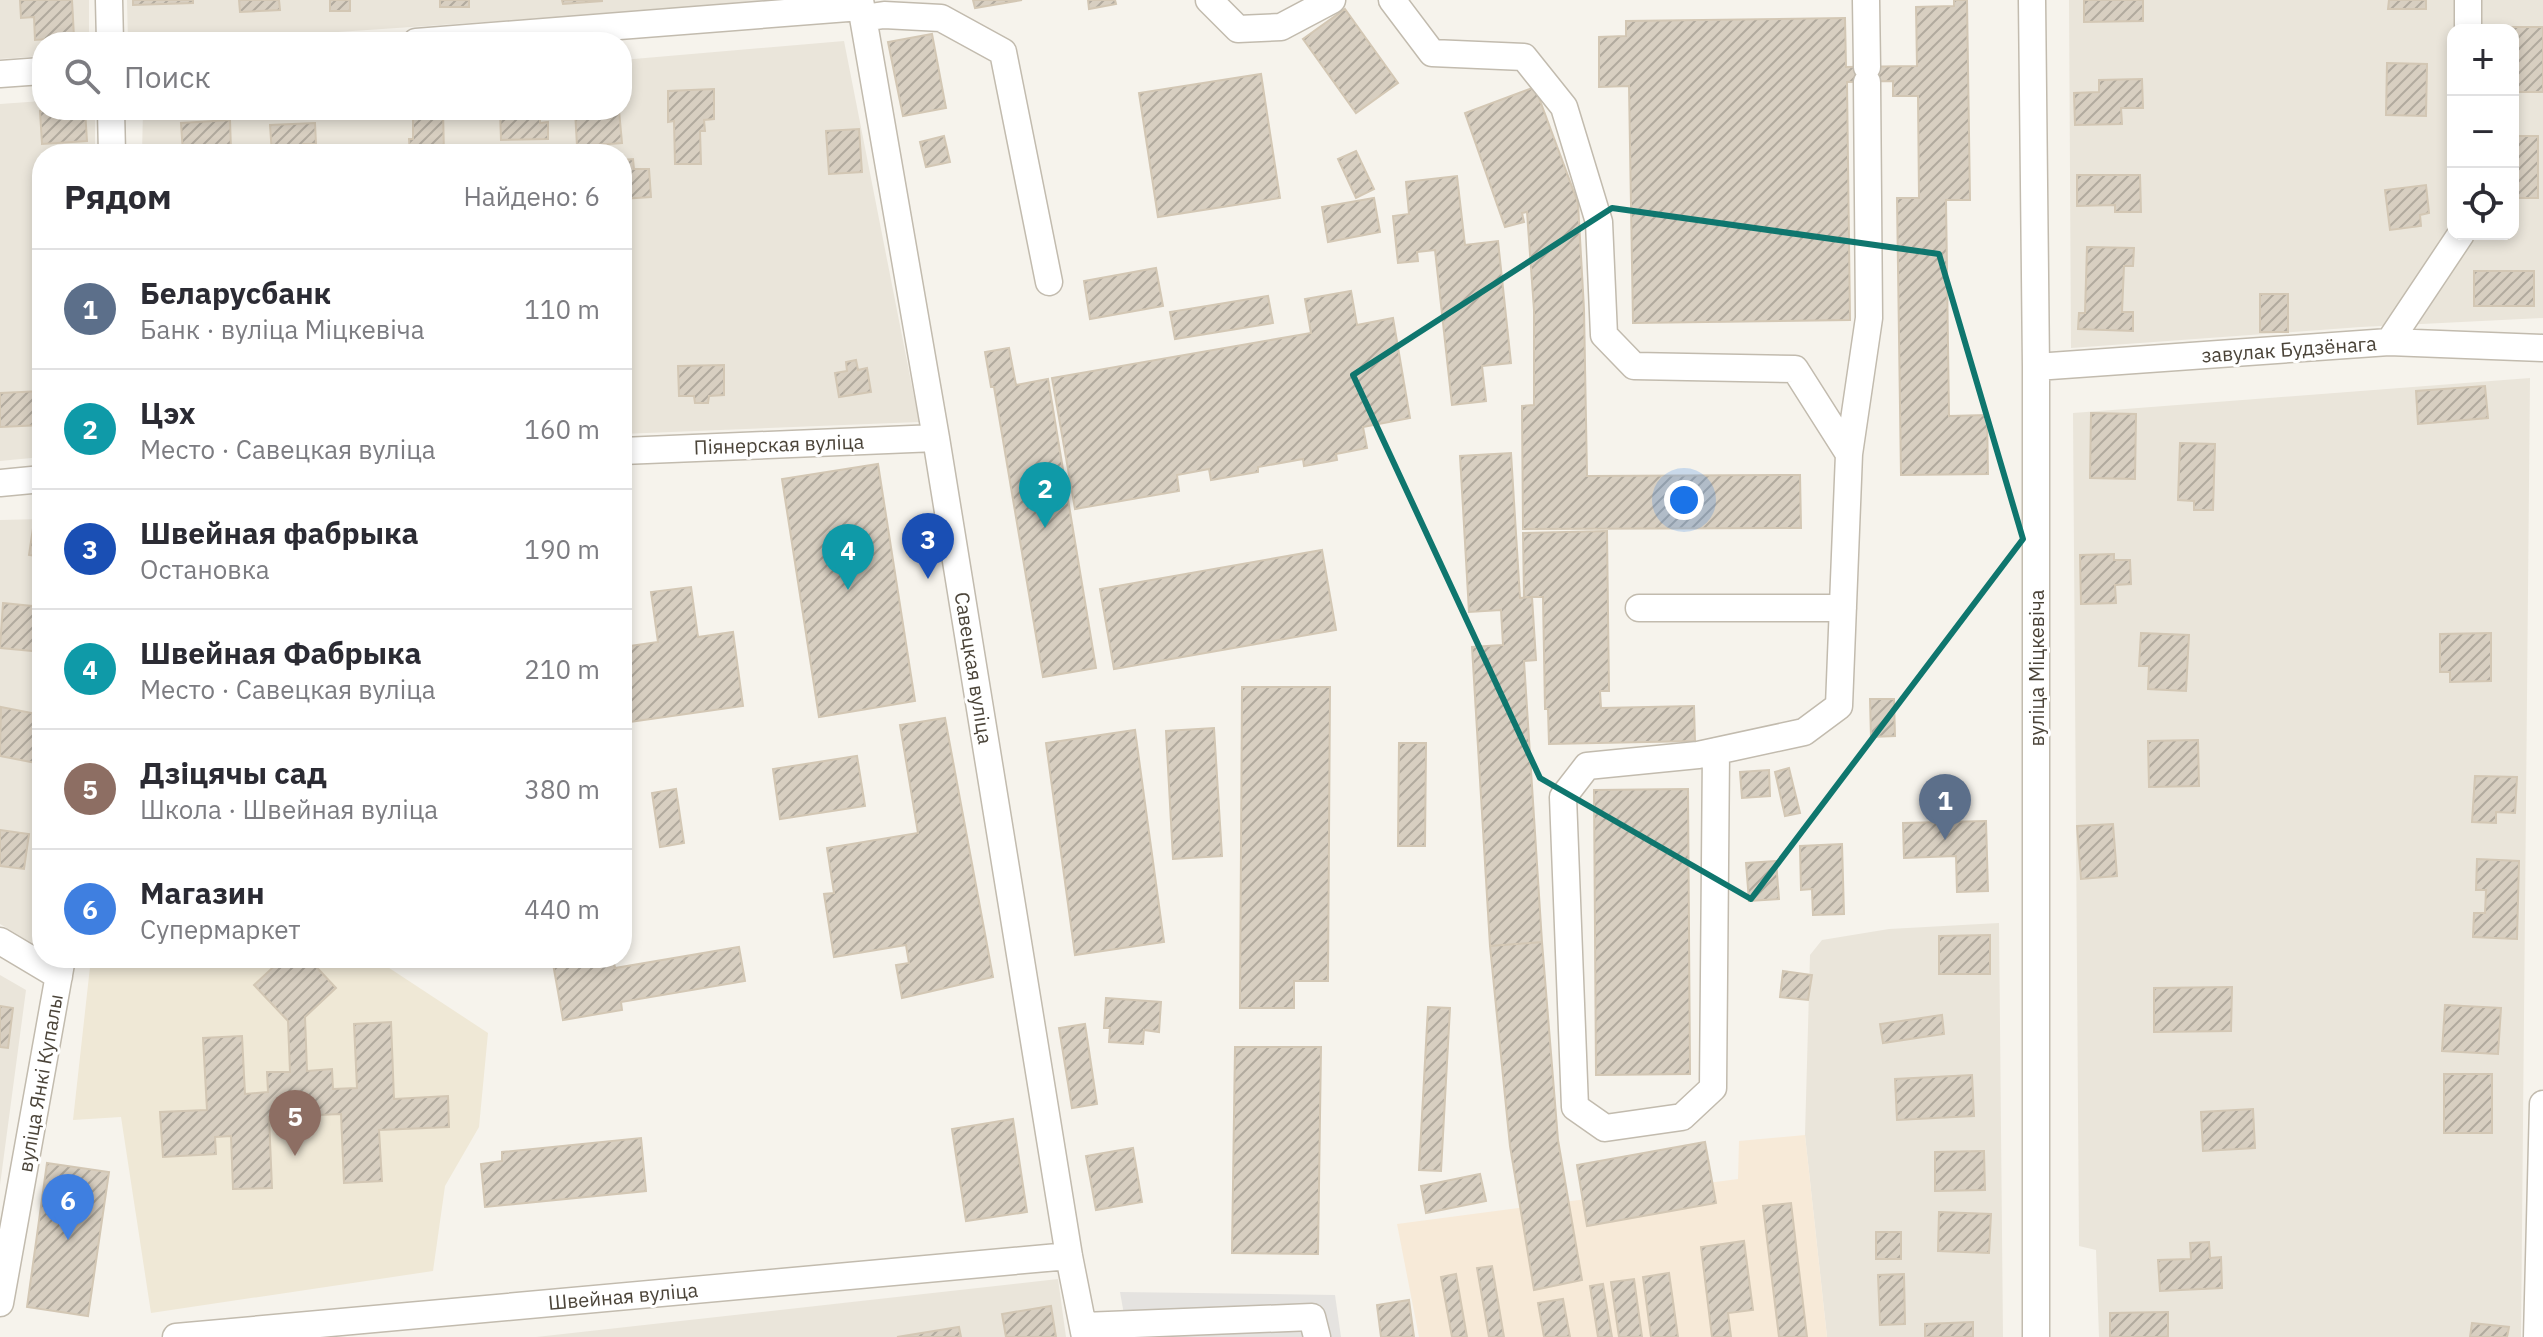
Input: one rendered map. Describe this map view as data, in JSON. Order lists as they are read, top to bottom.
{
  "streets": {
    "street": [
      "завулак Будзёнага",
      "Піянерская вуліца",
      "Савецкая вуліца",
      "вуліца Міцкевіча",
      "вуліца Янкі Купалы",
      "Швейная вуліца"
    ]
  },
  "crossings": [
    ["завулак Будзёнага", "вуліца Міцкевіча"],
    ["Піянерская вуліца", "Савецкая вуліца"],
    ["Савецкая вуліца", "Швейная вуліца"]
  ],
  "page": {
    "map_buttons": ["+", "−"],
    "search": "Поиск",
    "heading": ["Рядом", "Найдено: 6"],
    "list": [
      {
        "mark": "1",
        "name": "Беларусбанк",
        "note": "Банк · вуліца Міцкевіча",
        "value": "110 m"
      },
      {
        "mark": "2",
        "name": "Цэх",
        "note": "Место · Савецкая вуліца",
        "value": "160 m"
      },
      {
        "mark": "3",
        "name": "Швейная фабрыка",
        "note": "Остановка",
        "value": "190 m"
      },
      {
        "mark": "4",
        "name": "Швейная Фабрыка",
        "note": "Место · Савецкая вуліца",
        "value": "210 m"
      },
      {
        "mark": "5",
        "name": "Дзіцячы сад",
        "note": "Школа · Швейная вуліца",
        "value": "380 m"
      },
      {
        "mark": "6",
        "name": "Магазин",
        "note": "Супермаркет",
        "value": "440 m"
      }
    ],
    "pins": [
      "2",
      "3",
      "4",
      "1",
      "5",
      "6"
    ]
  }
}
